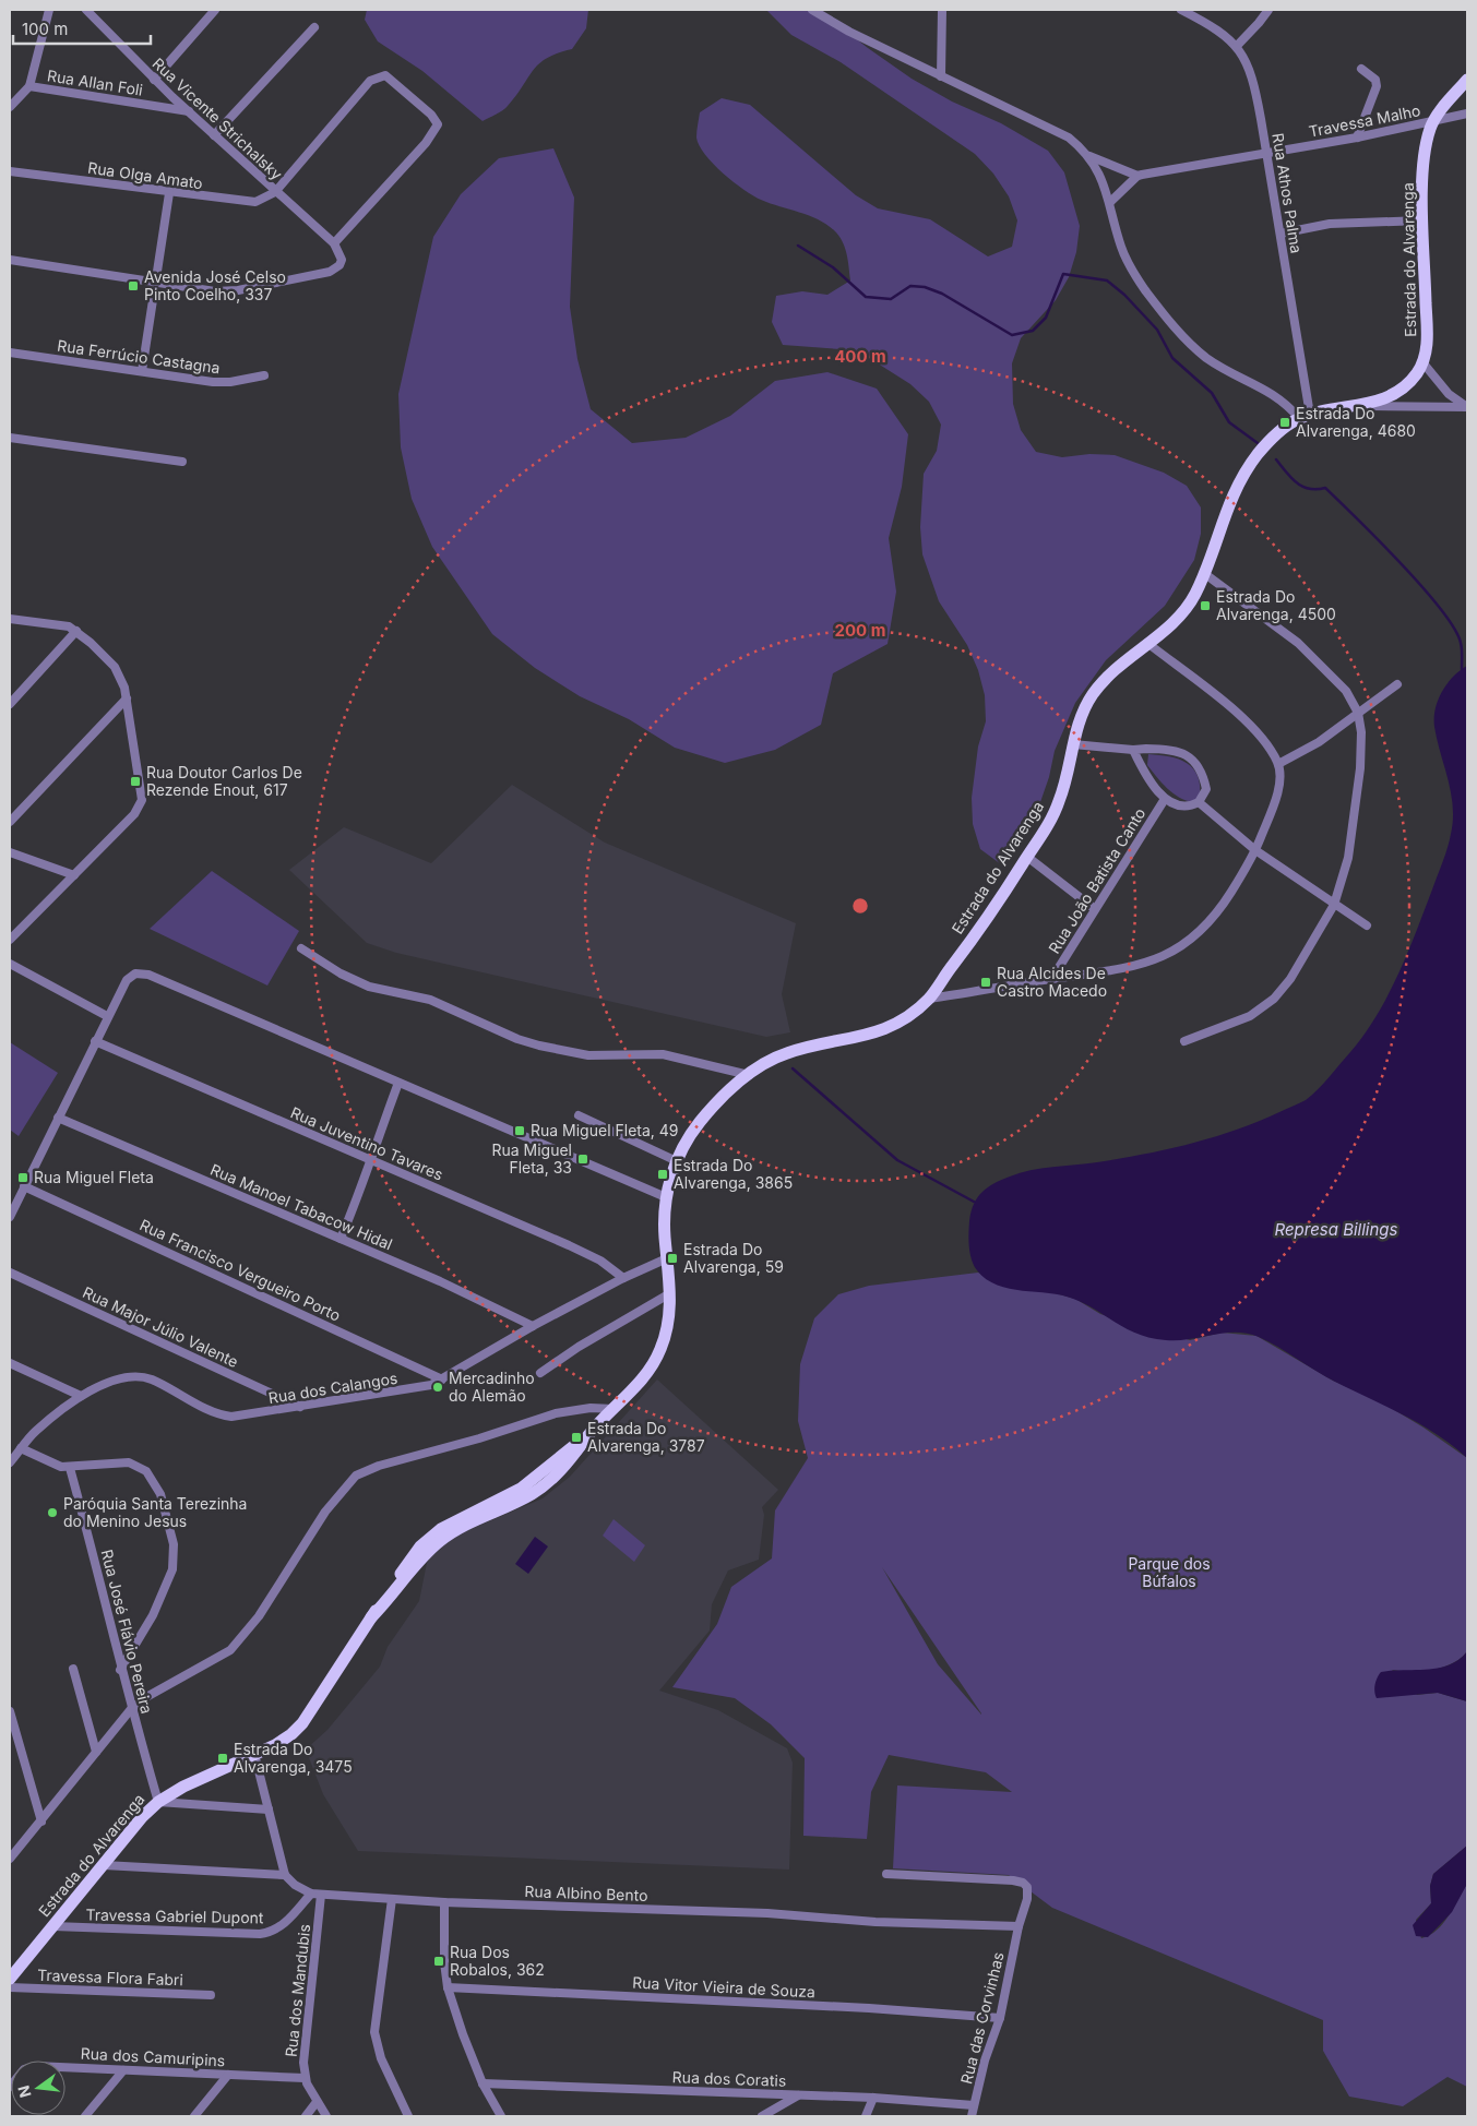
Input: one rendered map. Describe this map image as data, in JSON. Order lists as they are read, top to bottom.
{
  "streets": {
    "main road": ["Estrada do Alvarenga"],
    "street": [
      "Rua Allan Foli",
      "Rua Vicente Strichalsky",
      "Travessa Malho",
      "Rua Olga Amato",
      "Rua Athos Palma",
      "Rua Ferrúcio Castagna",
      "Rua João Batista Canto",
      "Rua Juventino Tavares",
      "Rua Manoel Tabacow Hidal",
      "Rua Francisco Vergueiro Porto",
      "Rua Major Júlio Valente",
      "Rua dos Calangos",
      "Rua José Flávio Pereira",
      "Rua Albino Bento",
      "Travessa Gabriel Dupont",
      "Travessa Flora Fabri",
      "Rua Vitor Vieira de Souza",
      "Rua dos Mandubis",
      "Rua das Corvinhas",
      "Rua dos Camuripins",
      "Rua dos Coratis"
    ]
  },
  "crossings": [
    ["Rua Allan Foli", "Rua Vicente Strichalsky"],
    ["Rua Vicente Strichalsky", "Rua Olga Amato"],
    ["Travessa Malho", "Rua Athos Palma"],
    ["Travessa Malho", "Estrada do Alvarenga"],
    ["Rua Athos Palma", "Estrada do Alvarenga"],
    ["Estrada do Alvarenga", "Rua dos Calangos"],
    ["Estrada do Alvarenga", "Rua José Flávio Pereira"],
    ["Estrada do Alvarenga", "Travessa Gabriel Dupont"],
    ["Rua Juventino Tavares", "Rua dos Calangos"],
    ["Rua Manoel Tabacow Hidal", "Rua dos Calangos"],
    ["Rua Francisco Vergueiro Porto", "Rua dos Calangos"],
    ["Rua Major Júlio Valente", "Rua dos Calangos"],
    ["Rua Albino Bento", "Travessa Gabriel Dupont"],
    ["Rua Albino Bento", "Rua dos Mandubis"],
    ["Rua Albino Bento", "Rua das Corvinhas"],
    ["Travessa Gabriel Dupont", "Rua dos Mandubis"],
    ["Rua Vitor Vieira de Souza", "Rua das Corvinhas"],
    ["Rua dos Mandubis", "Rua dos Camuripins"],
    ["Rua das Corvinhas", "Rua dos Coratis"]
  ],
  "water": ["Represa Billings"],
  "parks": ["Parque dos Búfalos"],
  "places": {
    "transit": [
      "Avenida José Celso Pinto Coelho, 337",
      "Estrada Do Alvarenga, 4680",
      "Estrada Do Alvarenga, 4500",
      "Rua Doutor Carlos De Rezende Enout, 617",
      "Rua Alcides De Castro Macedo",
      "Rua Miguel Fleta, 49",
      "Rua Miguel Fleta, 33",
      "Estrada Do Alvarenga, 3865",
      "Rua Miguel Fleta",
      "Estrada Do Alvarenga, 59",
      "Estrada Do Alvarenga, 3787",
      "Estrada Do Alvarenga, 3475",
      "Rua Dos Robalos, 362"
    ],
    "other": ["Mercadinho do Alemão", "Paróquia Santa Terezinha do Menino Jesus"]
  },
  "scale_bar": "100 m",
  "north": "left",
  "rings": ["400 m", "200 m"]
}
